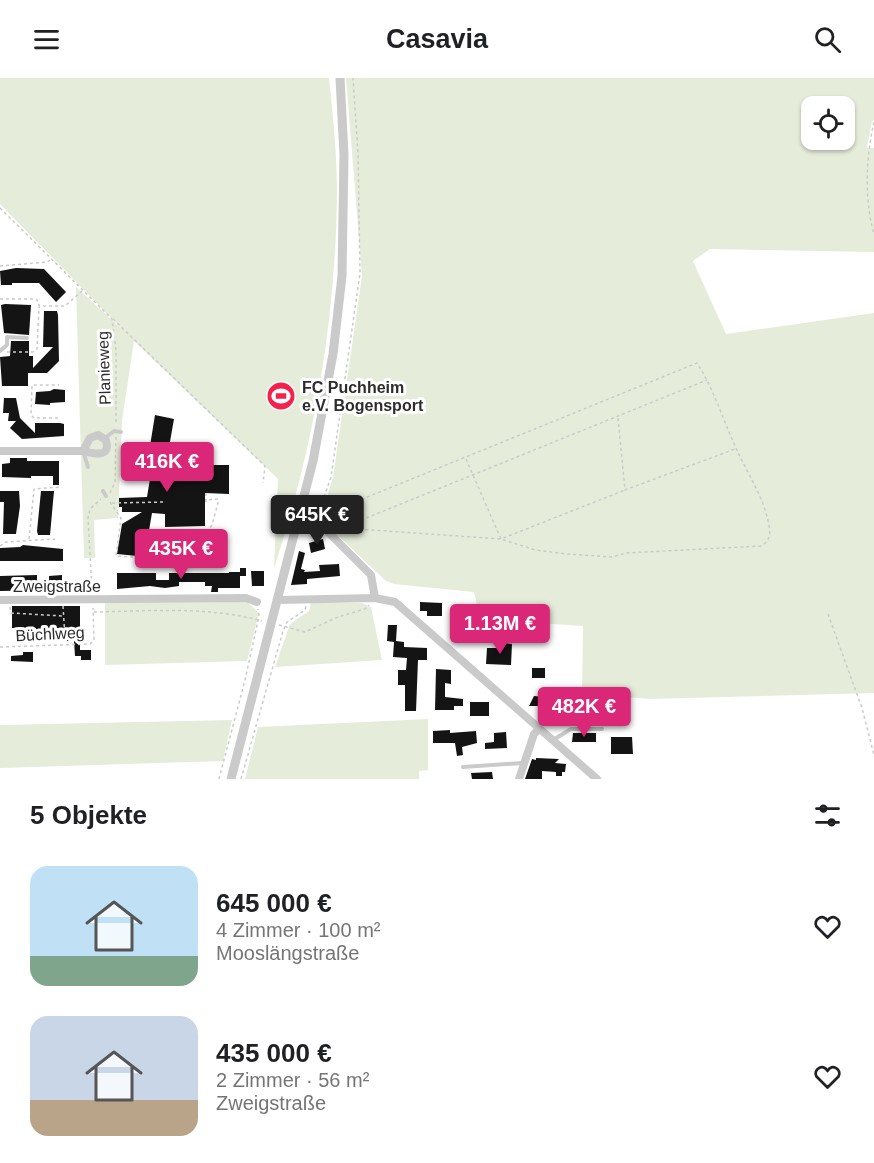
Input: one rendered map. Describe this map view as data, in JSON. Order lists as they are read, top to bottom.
{
  "streets": {
    "street": ["Zweigstraße"],
    "path": ["Planieweg", "Büchlweg"]
  },
  "crossings": [
    ["Planieweg", "Zweigstraße"],
    ["Planieweg", "Büchlweg"],
    ["Zweigstraße", "Büchlweg"]
  ],
  "places": {
    "sports": ["FC Puchheim e.V. Bogensport"]
  },
  "page": {
    "header": "Casavia",
    "price": [
      "416K €",
      "645K €",
      "435K €",
      "1.13M €",
      "482K €"
    ],
    "heading": "5 Objekte",
    "list": [
      {
        "name": "645 000 €",
        "note": "4 Zimmer · 100 m² · Mooslängstraße"
      },
      {
        "name": "435 000 €",
        "note": "2 Zimmer · 56 m² · Zweigstraße"
      }
    ]
  }
}
